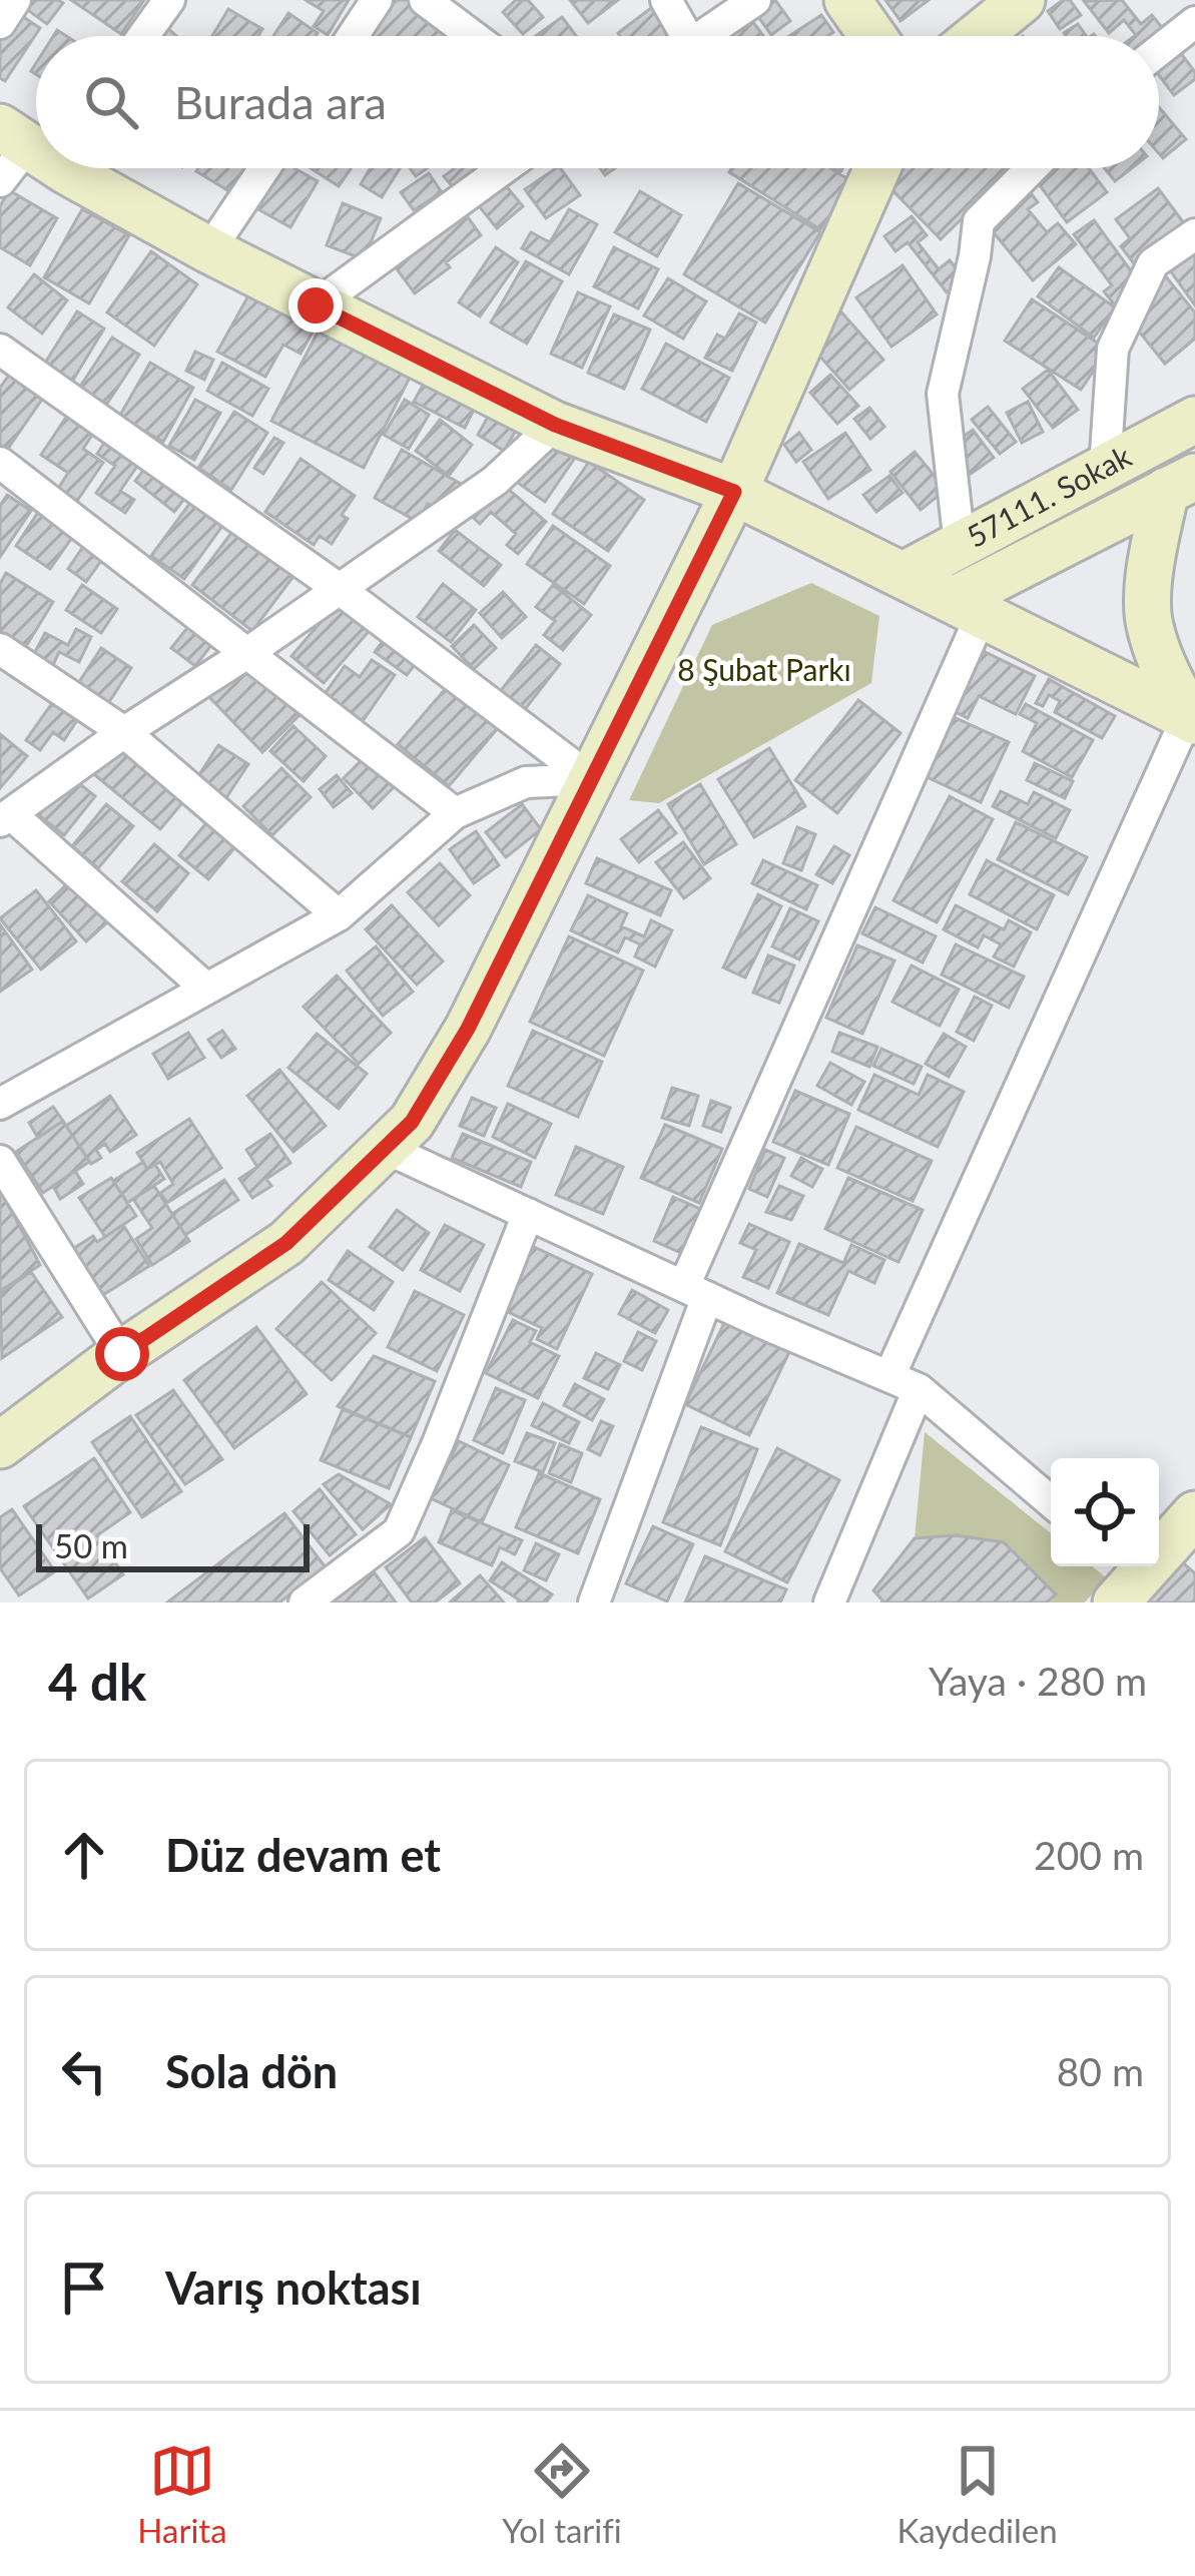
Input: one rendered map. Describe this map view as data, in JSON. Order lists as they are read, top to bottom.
{
  "streets": {
    "main road": ["57111. Sokak"]
  },
  "parks": ["8 Şubat Parkı"],
  "scale_bar": "50 m",
  "page": {
    "search": "Burada ara",
    "scale": "50 m",
    "heading": ["4 dk", "Yaya · 280 m"],
    "list": [
      ["Düz devam et", "200 m"],
      ["Sola dön", "80 m"],
      "Varış noktası"
    ],
    "nav": ["Harita", "Yol tarifi", "Kaydedilen"]
  }
}
